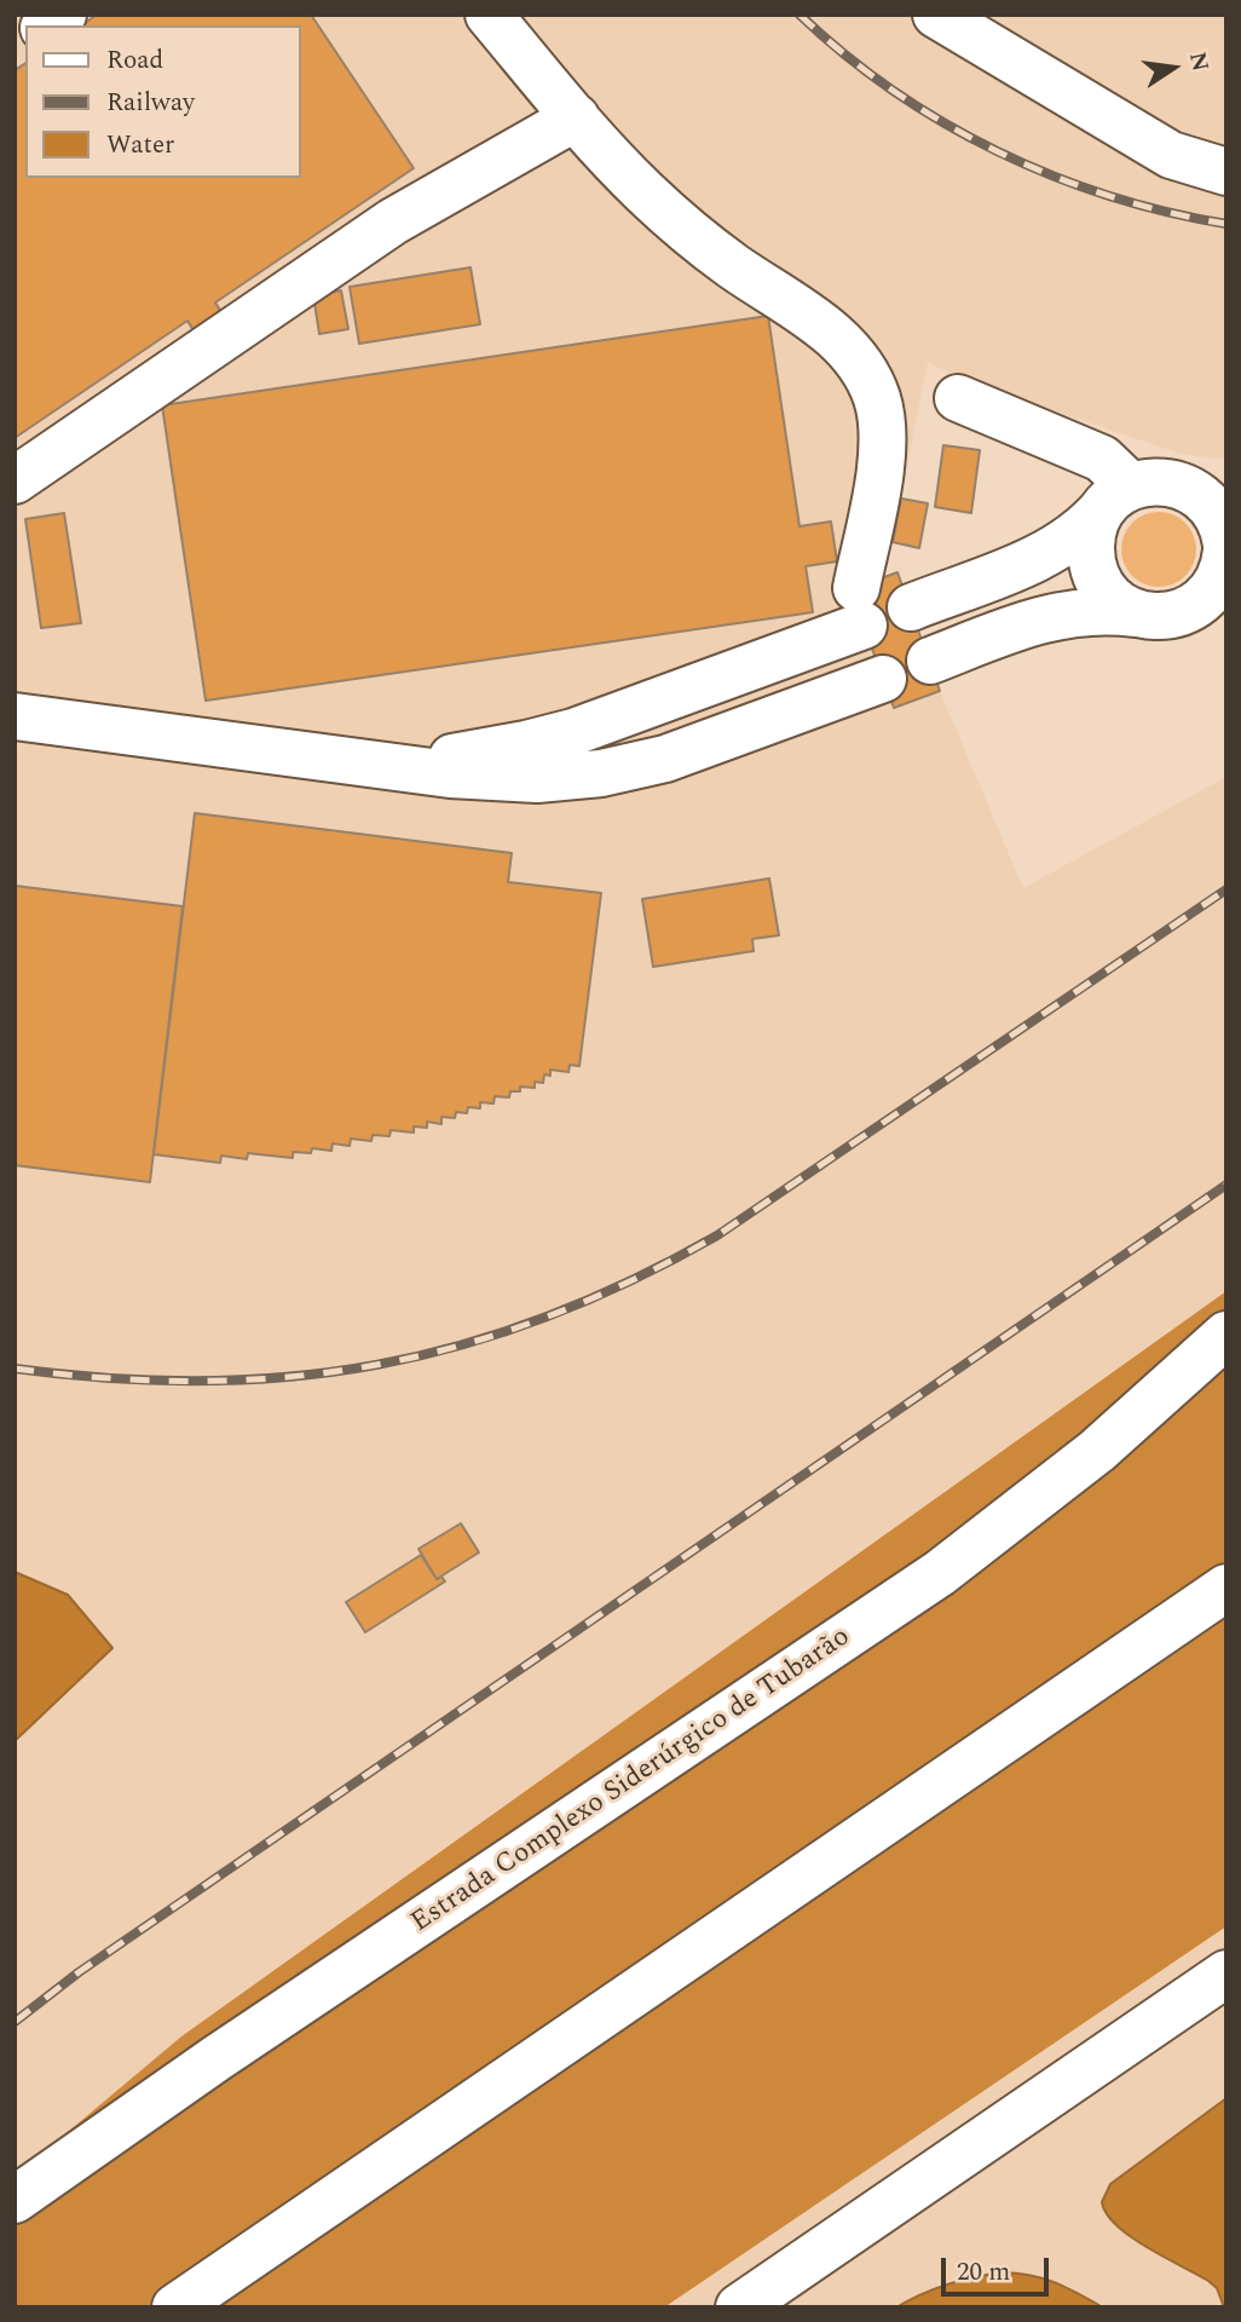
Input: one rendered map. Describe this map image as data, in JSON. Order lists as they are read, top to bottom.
{
  "streets": {
    "lane": ["Estrada Complexo Siderúrgico de Tubarão"]
  },
  "legend": ["Road", "Railway", "Water"],
  "scale_bar": "20 m",
  "north": "right"
}
